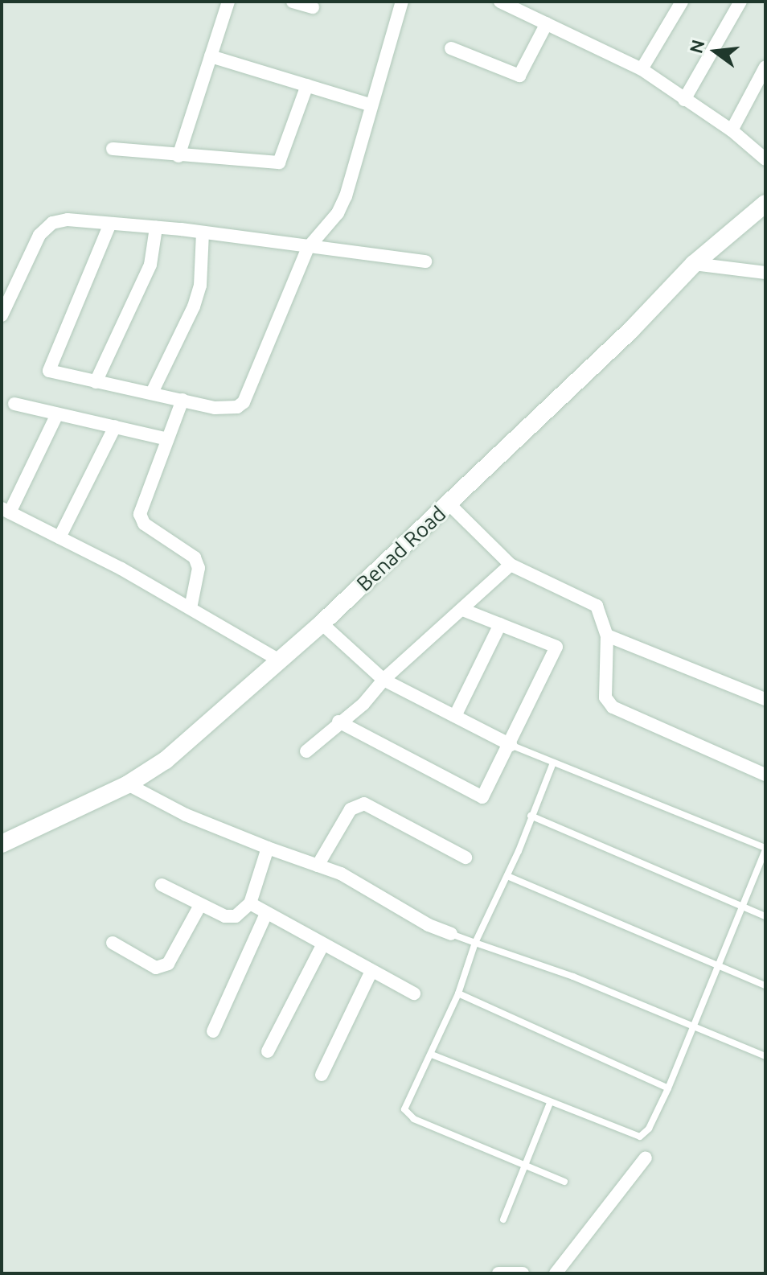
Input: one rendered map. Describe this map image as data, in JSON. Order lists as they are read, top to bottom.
{
  "streets": {
    "main road": ["Benad Road"]
  },
  "north": "left"
}
